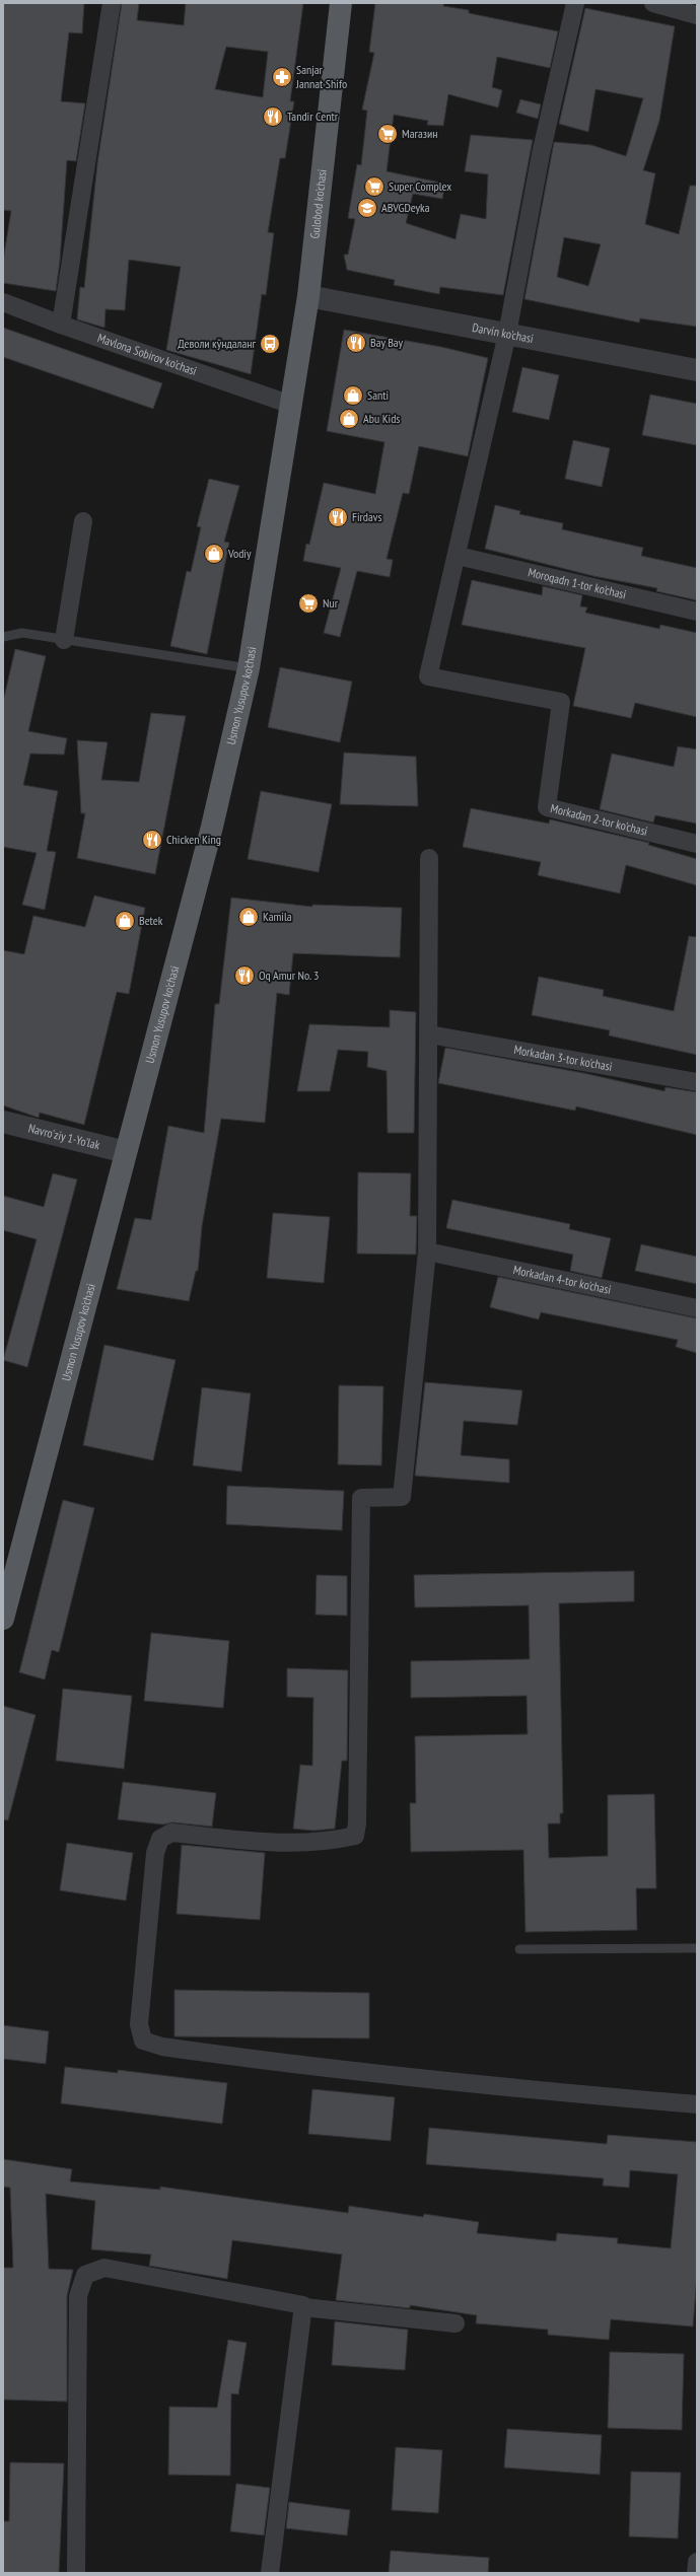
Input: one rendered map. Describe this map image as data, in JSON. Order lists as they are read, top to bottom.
{
  "streets": {
    "main road": ["Gulobod ko'chasi", "Usmon Yusupov ko'chasi"],
    "street": [
      "Darvin ko'chasi",
      "Mavlona Sobirov ko'chasi",
      "Morоqadn 1-tor ko'chasi",
      "Morkadan 2-tor ko'chasi",
      "Morkadan 3-tor ko'chasi",
      "Navro'ziy 1-Yo'lak",
      "Morkadan 4-tor ko'chasi"
    ]
  },
  "crossings": [
    ["Gulobod ko'chasi", "Darvin ko'chasi"],
    ["Gulobod ko'chasi", "Mavlona Sobirov ko'chasi"],
    ["Gulobod ko'chasi", "Usmon Yusupov ko'chasi"],
    ["Mavlona Sobirov ko'chasi", "Usmon Yusupov ko'chasi"],
    ["Morоqadn 1-tor ko'chasi", "Morkadan 2-tor ko'chasi"],
    ["Usmon Yusupov ko'chasi", "Navro'ziy 1-Yo'lak"]
  ],
  "places": {
    "pharmacy": ["Sanjar Jannat Shifo"],
    "restaurant": [
      "Tandir Centr",
      "Bay Bay",
      "Firdavs",
      "Chicken King",
      "Oq Amur No. 3"
    ],
    "supermarket": ["Магазин", "Super Complex", "Nur"],
    "school or university": ["ABVGDeyka"],
    "bus stop": ["Деволи кўндаланг"],
    "shop": [
      "Santi",
      "Abu Kids",
      "Vodiy",
      "Kamila",
      "Betek"
    ]
  }
}
